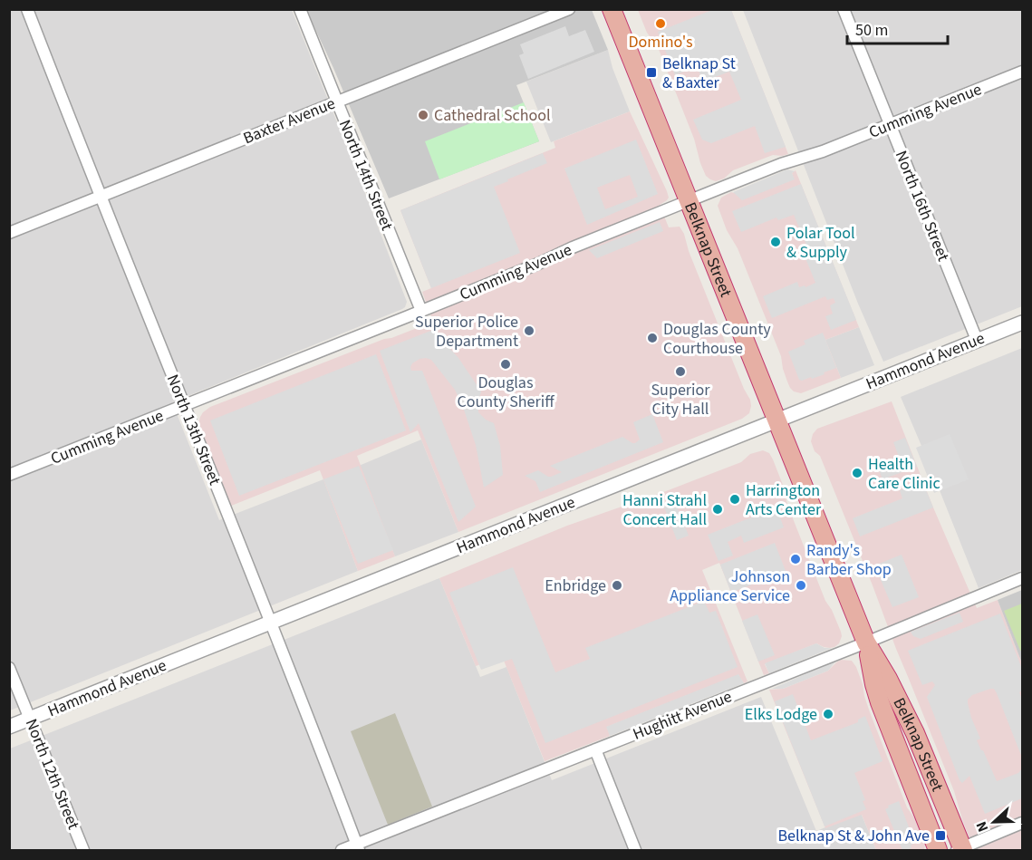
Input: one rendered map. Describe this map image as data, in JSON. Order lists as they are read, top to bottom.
{
  "streets": {
    "highway": ["Belknap Street"],
    "street": [
      "Cumming Avenue",
      "Baxter Avenue",
      "North 14th Street",
      "North 16th Street",
      "Hammond Avenue",
      "North 13th Street",
      "Hughitt Avenue",
      "North 12th Street"
    ]
  },
  "crossings": [
    ["Cumming Avenue", "North 14th Street"],
    ["Cumming Avenue", "North 16th Street"],
    ["Cumming Avenue", "Belknap Street"],
    ["Cumming Avenue", "North 13th Street"],
    ["Baxter Avenue", "North 14th Street"],
    ["Baxter Avenue", "North 13th Street"],
    ["North 16th Street", "Hammond Avenue"],
    ["Belknap Street", "Hammond Avenue"],
    ["Belknap Street", "Hughitt Avenue"],
    ["Hammond Avenue", "North 13th Street"],
    ["Hammond Avenue", "North 12th Street"],
    ["North 13th Street", "Hughitt Avenue"]
  ],
  "places": {
    "other": [
      "Domino's",
      "Cathedral School",
      "Polar Tool & Supply",
      "Superior Police Department",
      "Douglas County Courthouse",
      "Douglas County Sheriff",
      "Superior City Hall",
      "Health Care Clinic",
      "Harrington Arts Center",
      "Hanni Strahl Concert Hall",
      "Randy's Barber Shop",
      "Enbridge",
      "Johnson Appliance Service",
      "Elks Lodge"
    ],
    "transit": ["Belknap St & Baxter", "Belknap St & John Ave"]
  },
  "scale_bar": "50 m",
  "north": "left"
}
